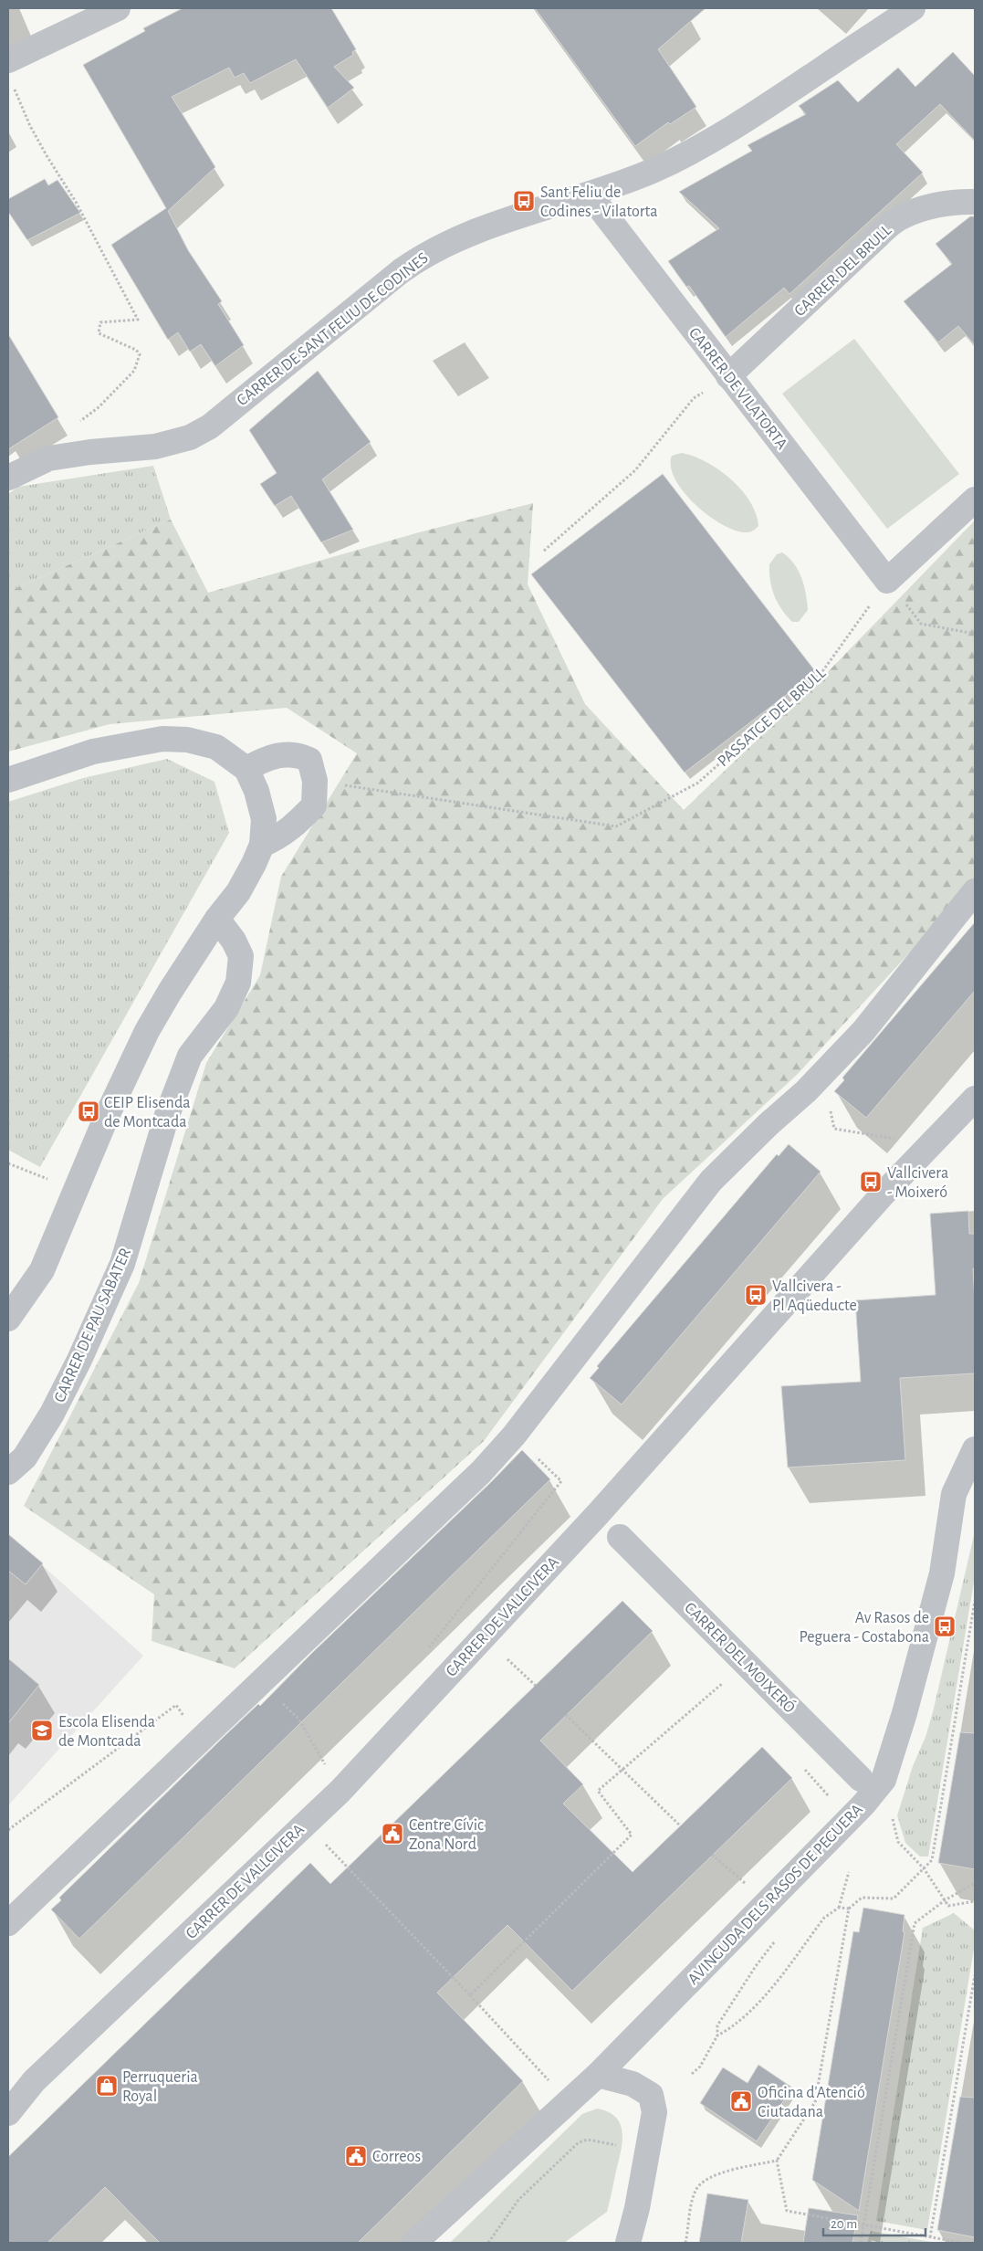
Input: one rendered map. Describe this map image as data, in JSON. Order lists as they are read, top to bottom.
{
  "streets": {
    "street": [
      "CARRER DEL BRULL",
      "CARRER DE SANT FELIU DE CODINES",
      "CARRER DE VILATORTA",
      "CARRER DE PAU SABATER",
      "CARRER DE VALLCIVERA",
      "CARRER DEL MOIXERÓ",
      "AVINGUDA DELS RASOS DE PEGUERA"
    ],
    "path": ["PASSATGE DEL BRULL"]
  },
  "crossings": [
    ["CARRER DEL BRULL", "CARRER DE VILATORTA"],
    ["CARRER DE SANT FELIU DE CODINES", "CARRER DE VILATORTA"],
    ["CARRER DE VILATORTA", "PASSATGE DEL BRULL"]
  ],
  "places": {
    "bus stop": [
      "Sant Feliu de Codines - Vilatorta",
      "CEIP Elisenda de Montcada",
      "Vallcivera - Moixeró",
      "Vallcivera - Pl Aqüeducte",
      "Av Rasos de Peguera - Costabona"
    ],
    "school or university": ["Escola Elisenda de Montcada"],
    "public building": ["Centre Cívic Zona Nord", "Oficina d'Atenció Ciutadana", "Correos"],
    "shop": ["Perruqueria Royal"]
  },
  "scale_bar": "20 m"
}
